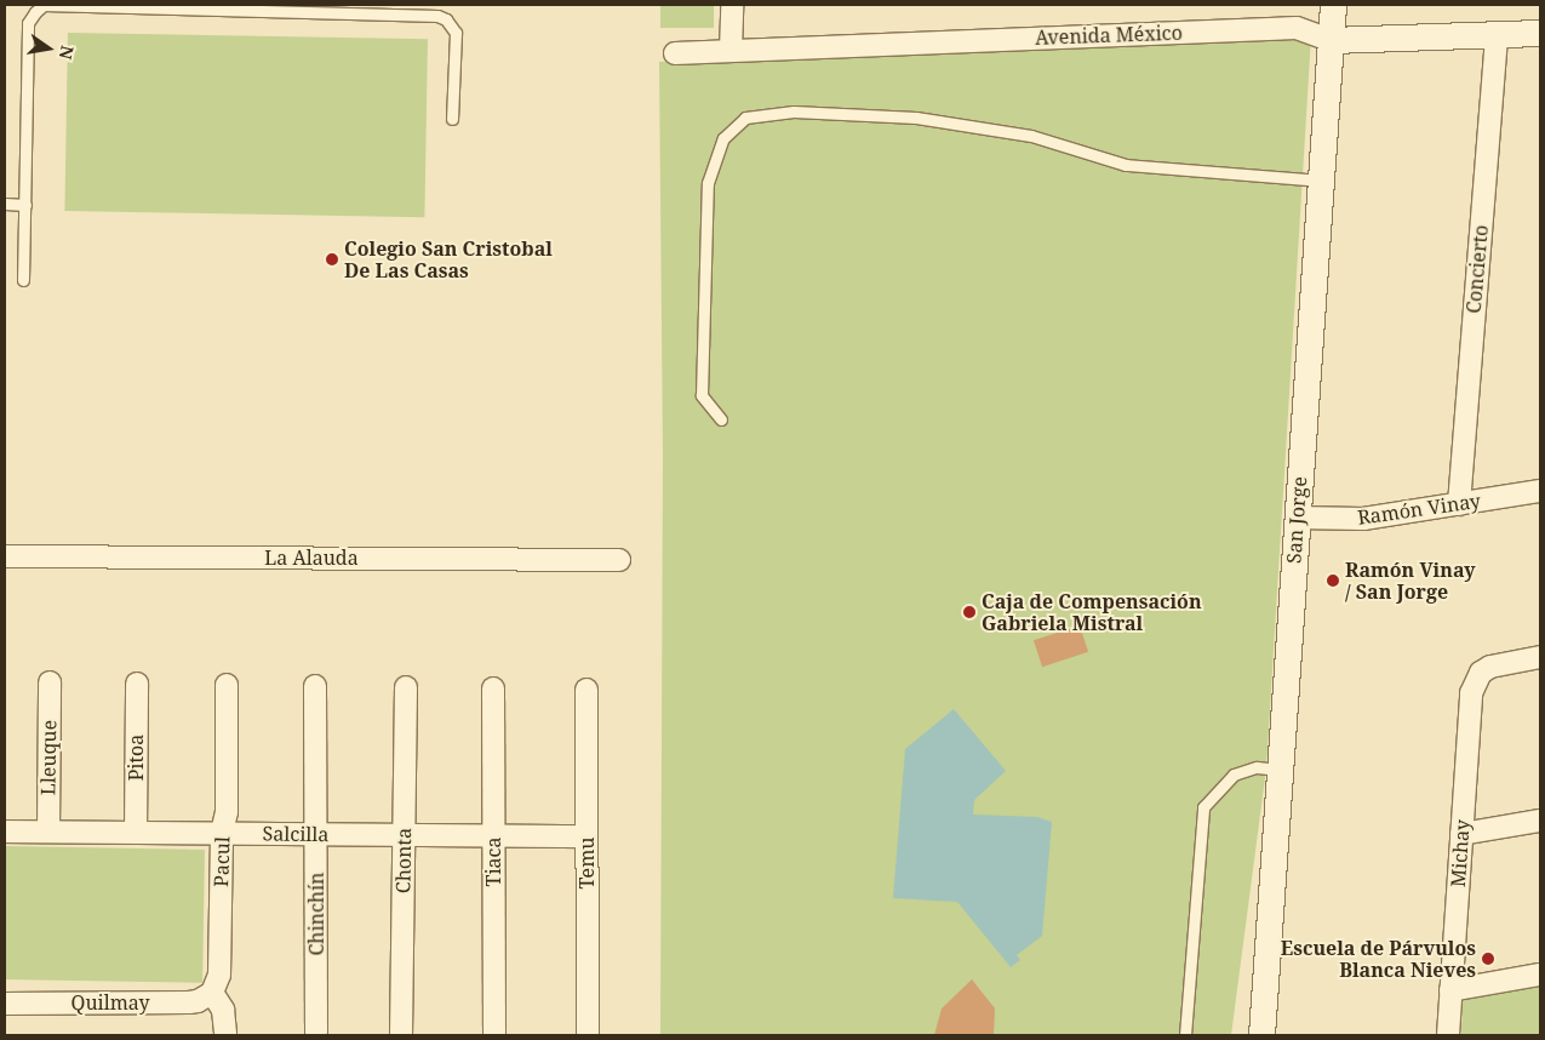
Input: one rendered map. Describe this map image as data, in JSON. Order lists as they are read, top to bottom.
{
  "streets": {
    "street": [
      "Avenida México",
      "Concierto",
      "Ramón Vinay",
      "San Jorge",
      "La Alauda",
      "Lleuque",
      "Pitoa",
      "Salcilla",
      "Michay",
      "Chonta",
      "Pacul",
      "Tiaca",
      "Temu",
      "Chinchín",
      "Quilmay"
    ]
  },
  "crossings": [
    ["Avenida México", "Concierto"],
    ["Avenida México", "San Jorge"],
    ["Concierto", "Ramón Vinay"],
    ["Ramón Vinay", "San Jorge"],
    ["Lleuque", "Salcilla"],
    ["Pitoa", "Salcilla"],
    ["Salcilla", "Chonta"],
    ["Salcilla", "Pacul"],
    ["Salcilla", "Tiaca"],
    ["Salcilla", "Temu"],
    ["Salcilla", "Chinchín"],
    ["Pacul", "Quilmay"]
  ],
  "places": [
    "Colegio San Cristobal De Las Casas",
    "Ramón Vinay / San Jorge",
    "Caja de Compensación Gabriela Mistral",
    "Escuela de Párvulos Blanca Nieves"
  ],
  "north": "right"
}
